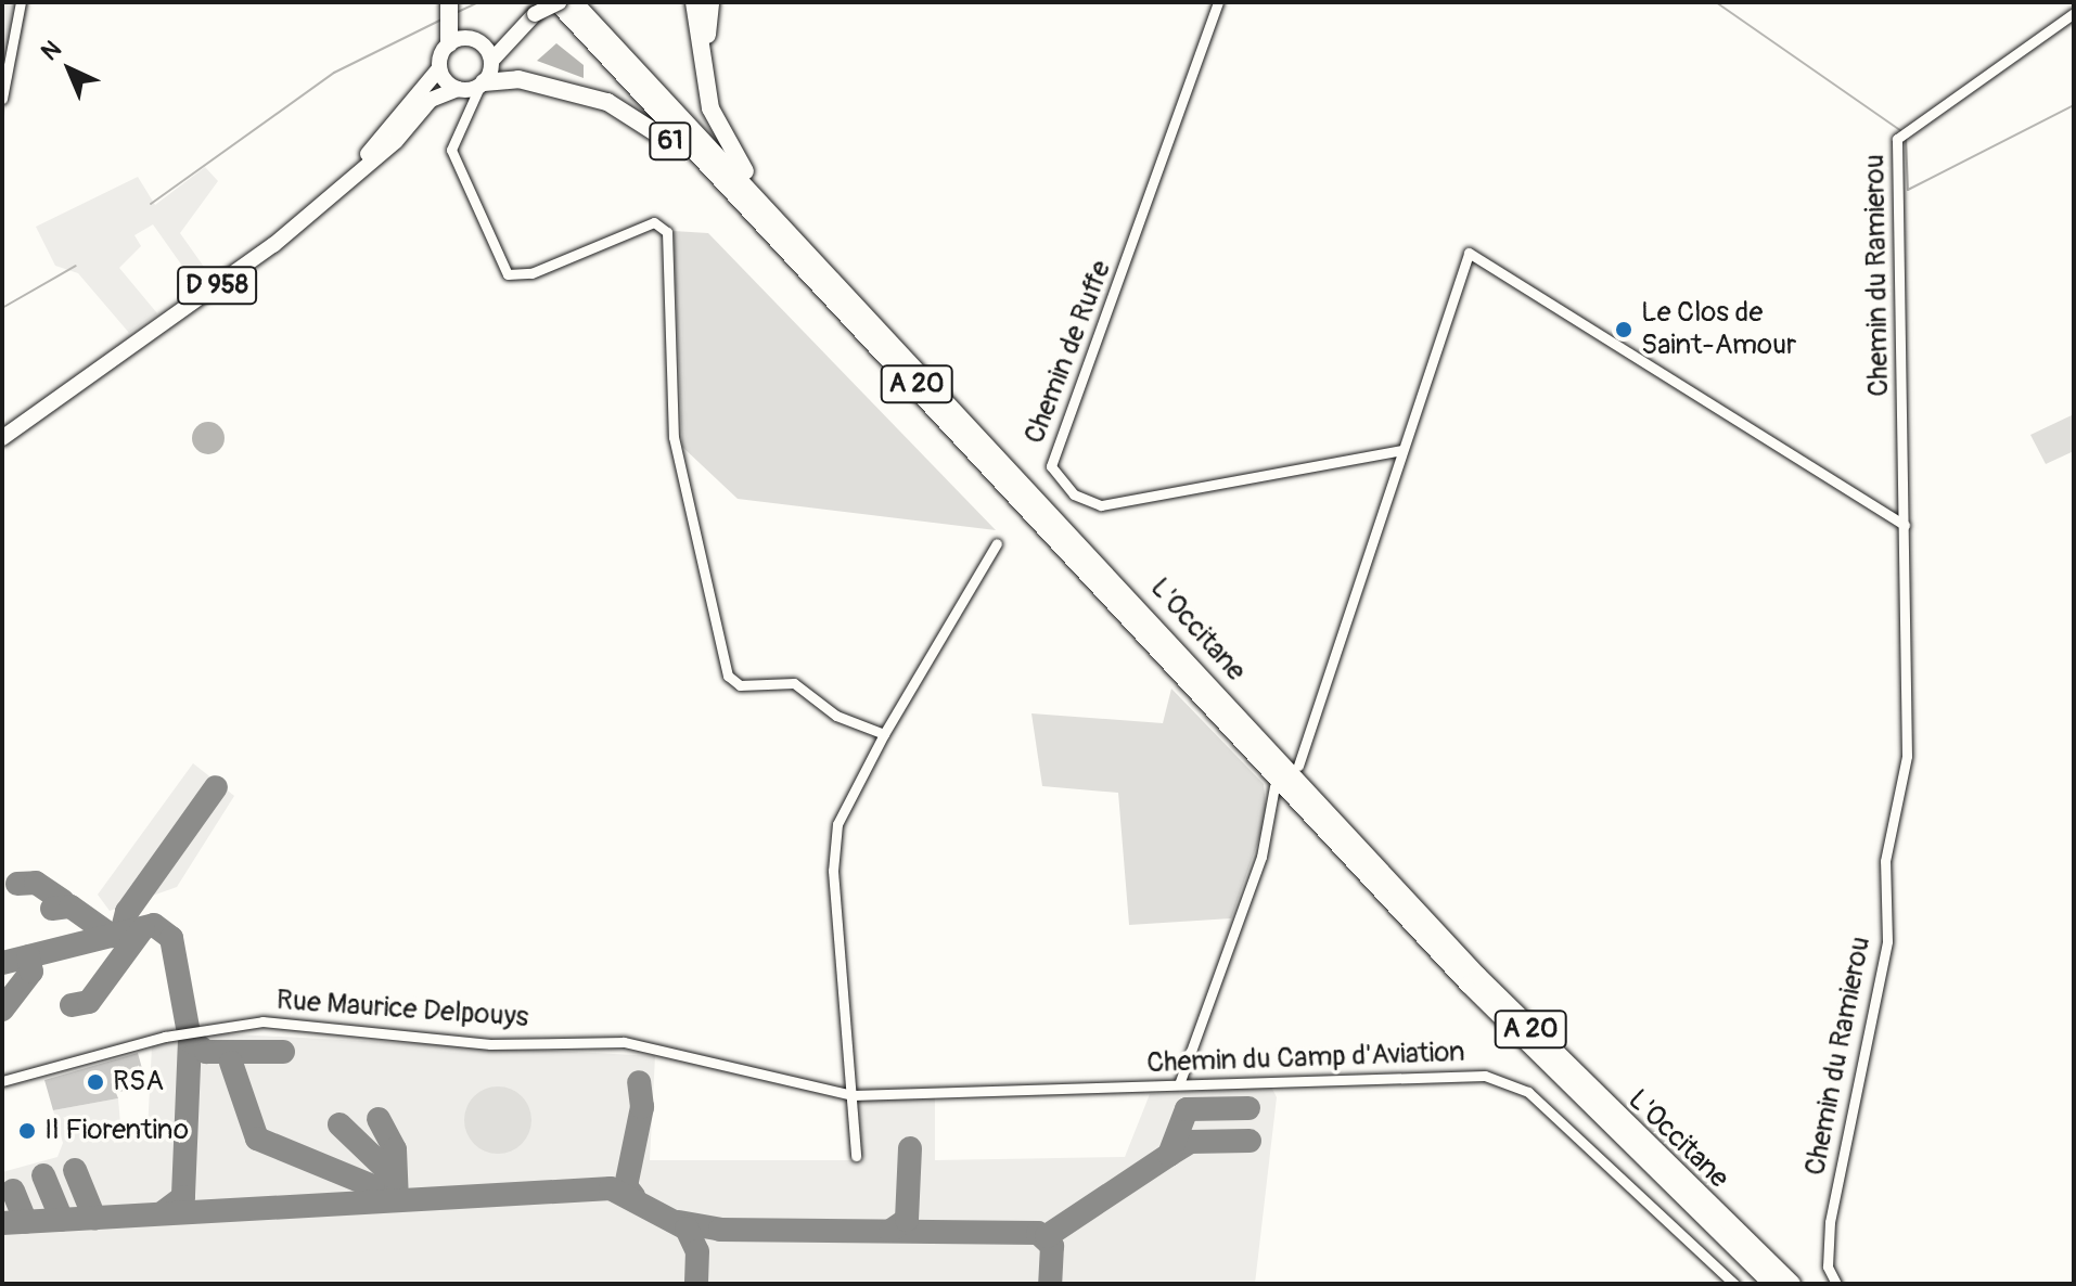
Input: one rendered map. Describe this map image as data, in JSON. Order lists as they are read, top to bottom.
{
  "streets": {
    "highway": ["61", "A 20", "L'Occitane"],
    "main road": ["D 958"],
    "street": [
      "Chemin du Ramierou",
      "Chemin de Ruffe",
      "Rue Maurice Delpouys",
      "Chemin du Camp d'Aviation"
    ]
  },
  "crossings": [
    ["61", "D 958"],
    ["61", "L'Occitane"],
    ["Rue Maurice Delpouys", "Chemin du Camp d'Aviation"]
  ],
  "places": ["Le Clos de Saint-Amour", "RSA", "Il Fiorentino"],
  "north": "top left"
}
